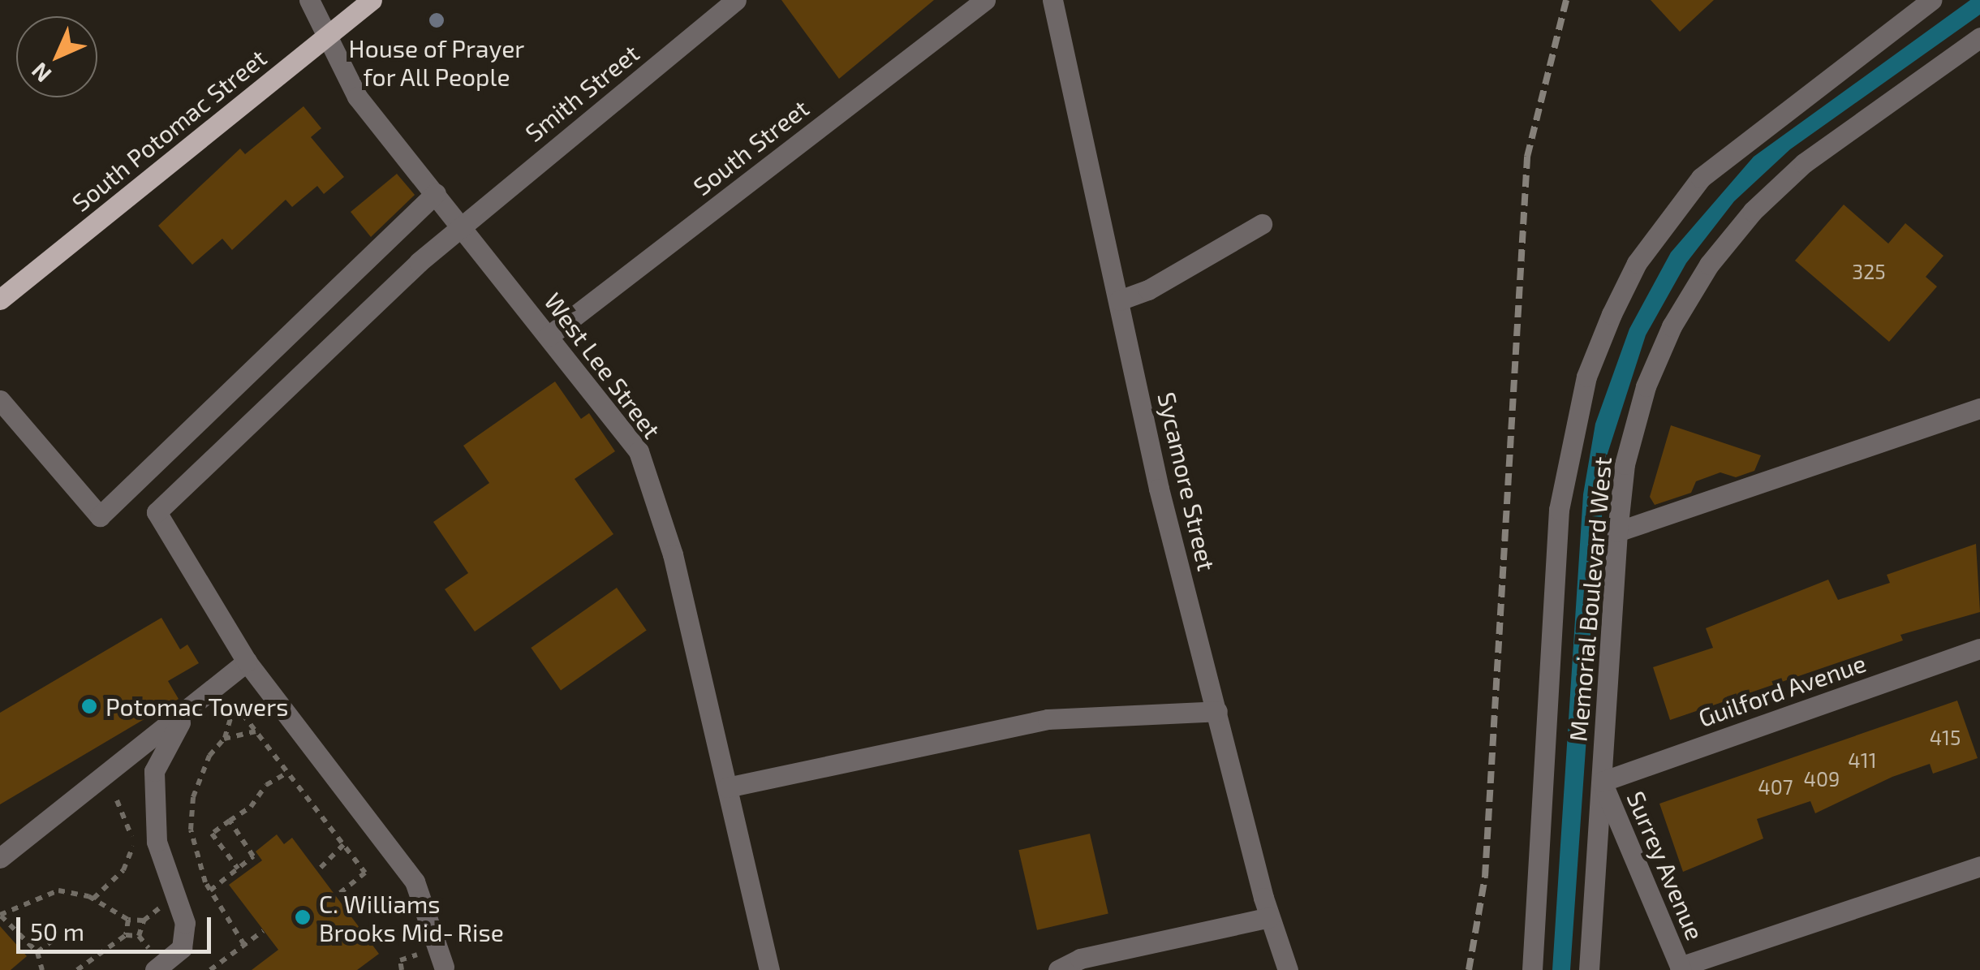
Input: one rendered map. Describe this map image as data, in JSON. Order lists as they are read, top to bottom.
{
  "streets": {
    "main road": ["South Potomac Street"],
    "street": [
      "Smith Street",
      "South Street",
      "West Lee Street",
      "Sycamore Street",
      "Memorial Boulevard West",
      "Guilford Avenue",
      "Surrey Avenue"
    ]
  },
  "crossings": [
    ["Smith Street", "West Lee Street"],
    ["South Potomac Street", "West Lee Street"],
    ["South Street", "West Lee Street"],
    ["Memorial Boulevard West", "Guilford Avenue"],
    ["Memorial Boulevard West", "Surrey Avenue"],
    ["Guilford Avenue", "Surrey Avenue"]
  ],
  "places": ["House of Prayer for All People", "Potomac Towers", "C. Williams Brooks Mid‐Rise"],
  "house_numbers": [
    "325",
    "415",
    "411",
    "409",
    "407"
  ],
  "scale_bar": "50 m",
  "north": "bottom left"
}
